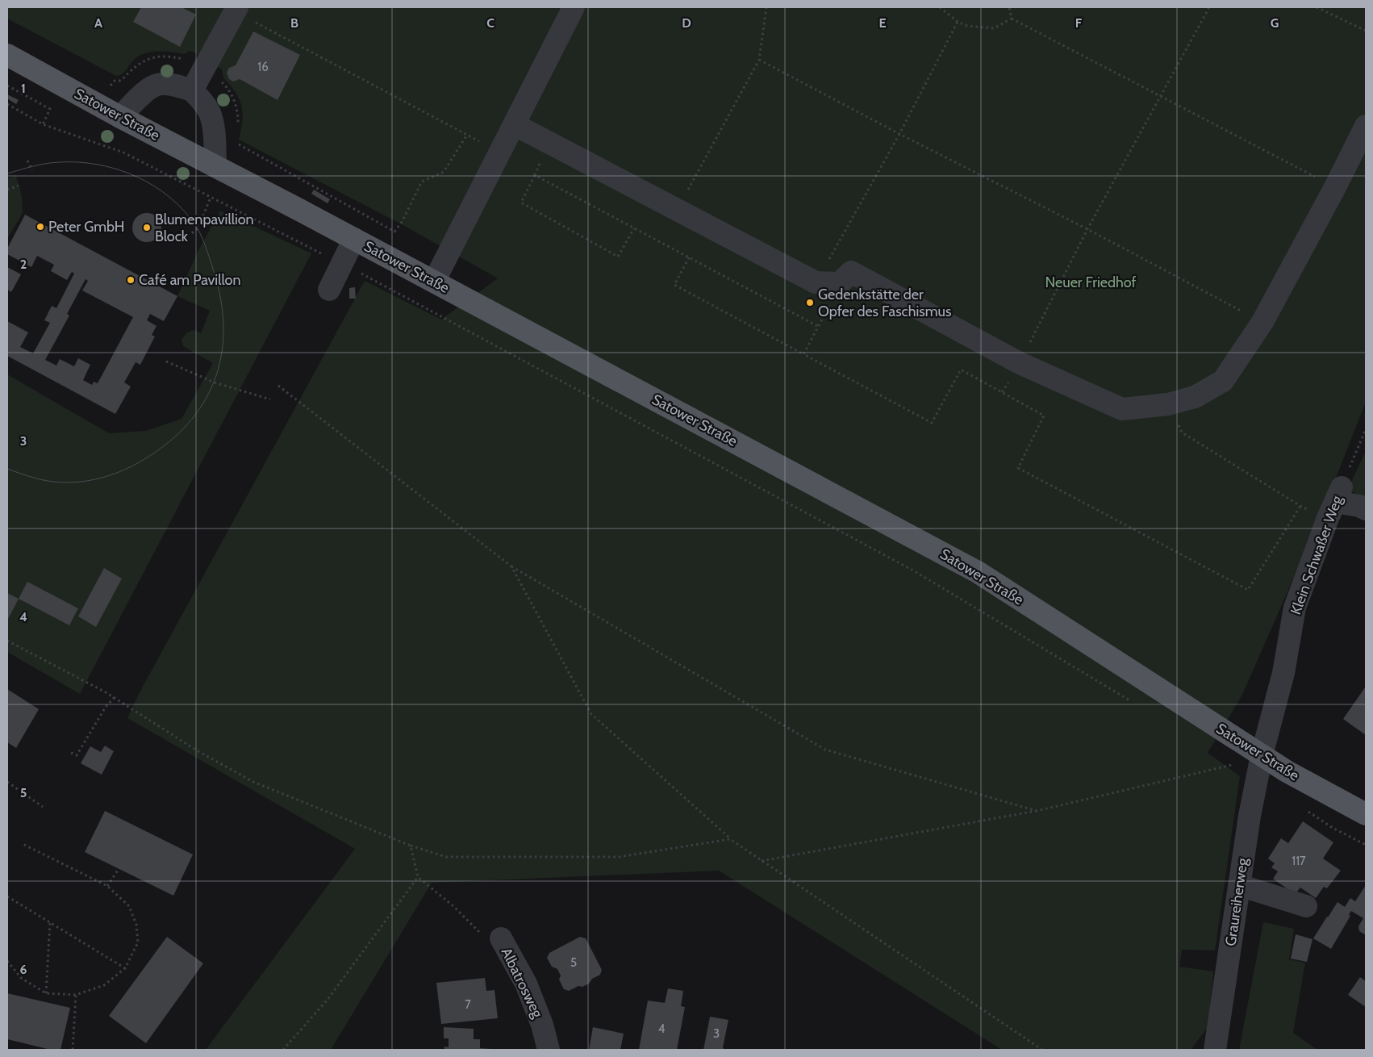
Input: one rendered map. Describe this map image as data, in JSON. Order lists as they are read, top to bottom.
{
  "streets": {
    "main road": ["Satower Straße"],
    "street": ["Klein Schwaßer Weg", "Graureiherweg", "Albatrosweg"]
  },
  "crossings": [
    ["Satower Straße", "Klein Schwaßer Weg"],
    ["Satower Straße", "Graureiherweg"],
    ["Klein Schwaßer Weg", "Graureiherweg"]
  ],
  "parks": ["Neuer Friedhof"],
  "places": [
    "Peter GmbH",
    "Blumenpavillion Block",
    "Café am Pavillon",
    "Gedenkstätte der Opfer des Faschismus"
  ],
  "house_numbers": [
    "16",
    "117",
    "5",
    "7",
    "4",
    "3"
  ],
  "grid": {
    "columns": [
      "A",
      "B",
      "C",
      "D",
      "E",
      "F",
      "G"
    ],
    "rows": [
      "1",
      "2",
      "3",
      "4",
      "5",
      "6"
    ]
  }
}
